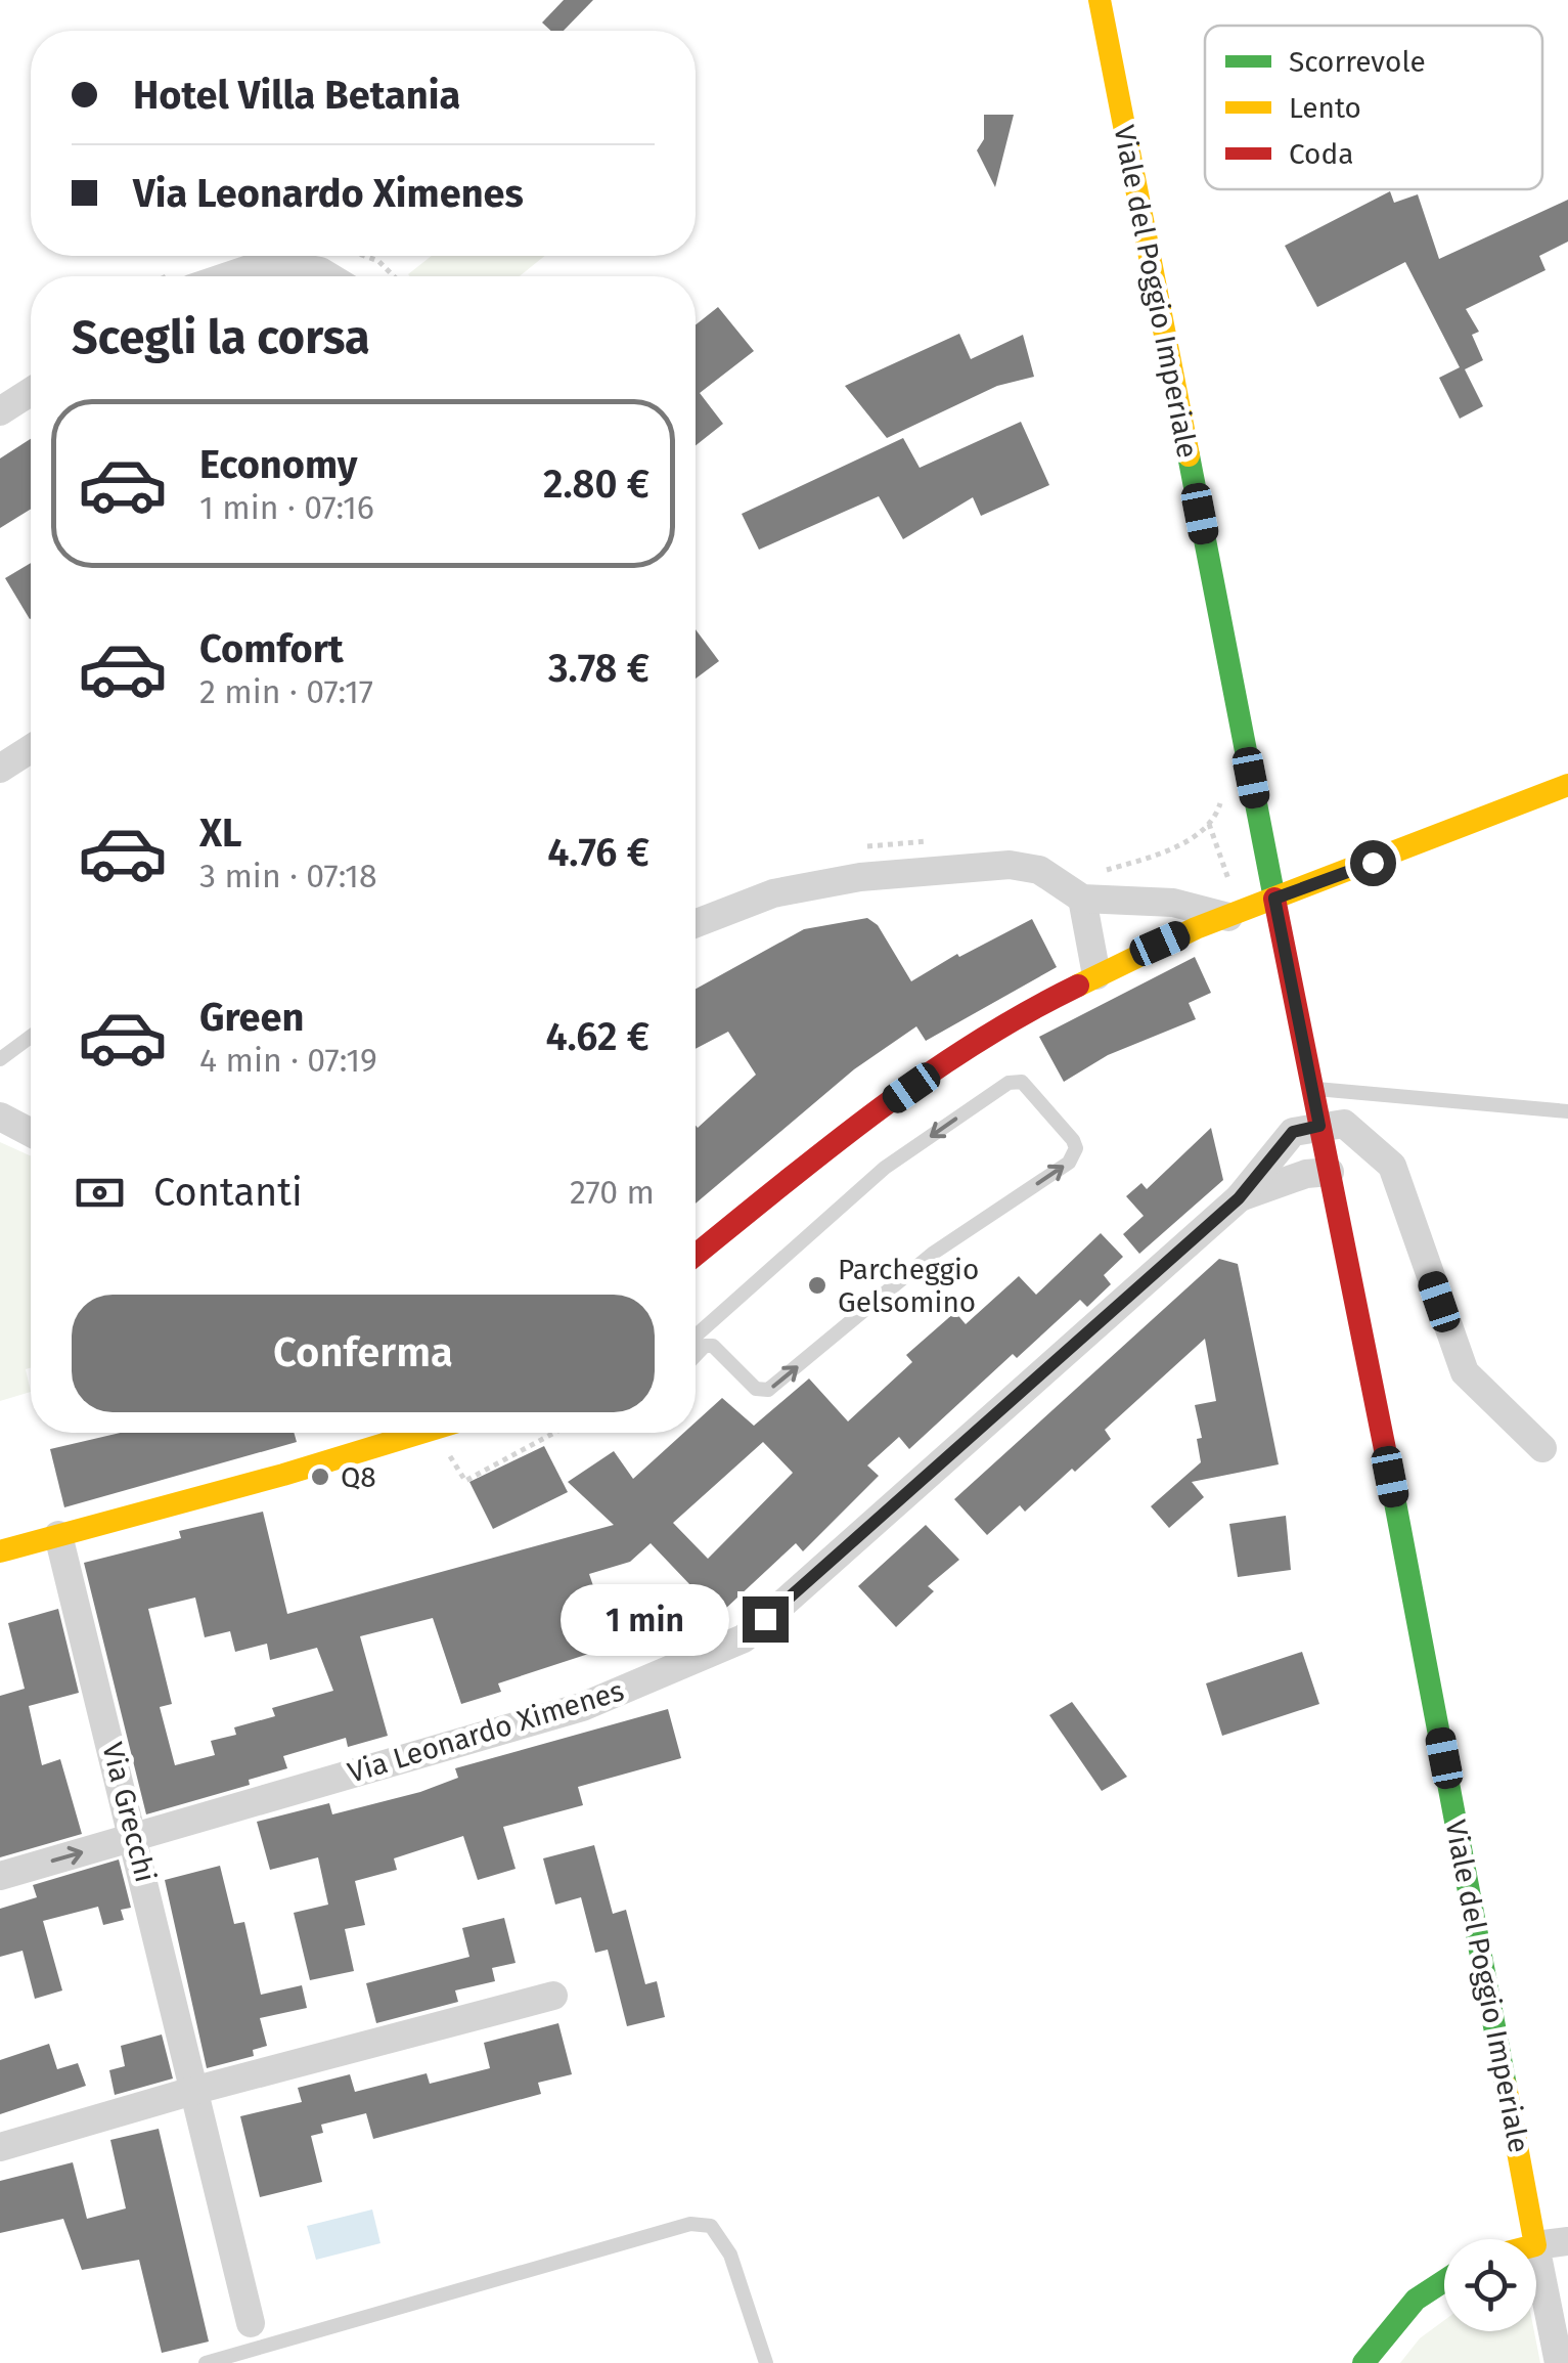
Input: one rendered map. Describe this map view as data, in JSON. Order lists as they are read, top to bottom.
{
  "streets": {
    "main road": ["Viale del Poggio Imperiale"],
    "street": ["Via Leonardo Ximenes", "Via Grecchi"]
  },
  "crossings": [
    ["Viale del Poggio Imperiale", "Via Leonardo Ximenes"],
    ["Via Leonardo Ximenes", "Via Grecchi"]
  ],
  "places": ["Parcheggio Gelsomino", "Q8"],
  "legend": ["Scorrevole", "Lento", "Coda"],
  "page": {
    "banner": ["Hotel Villa Betania", "Via Leonardo Ximenes"],
    "heading": "Scegli la corsa",
    "list": [
      {
        "name": "Economy",
        "note": "1 min · 07:16",
        "value": "2.80 €"
      },
      {
        "name": "Comfort",
        "note": "2 min · 07:17",
        "value": "3.78 €"
      },
      {
        "name": "XL",
        "note": "3 min · 07:18",
        "value": "4.76 €"
      },
      {
        "name": "Green",
        "note": "4 min · 07:19",
        "value": "4.62 €"
      }
    ],
    "pay": ["Contanti", "270 m"],
    "buttons": "Conferma",
    "bubble": "1 min"
  }
}
